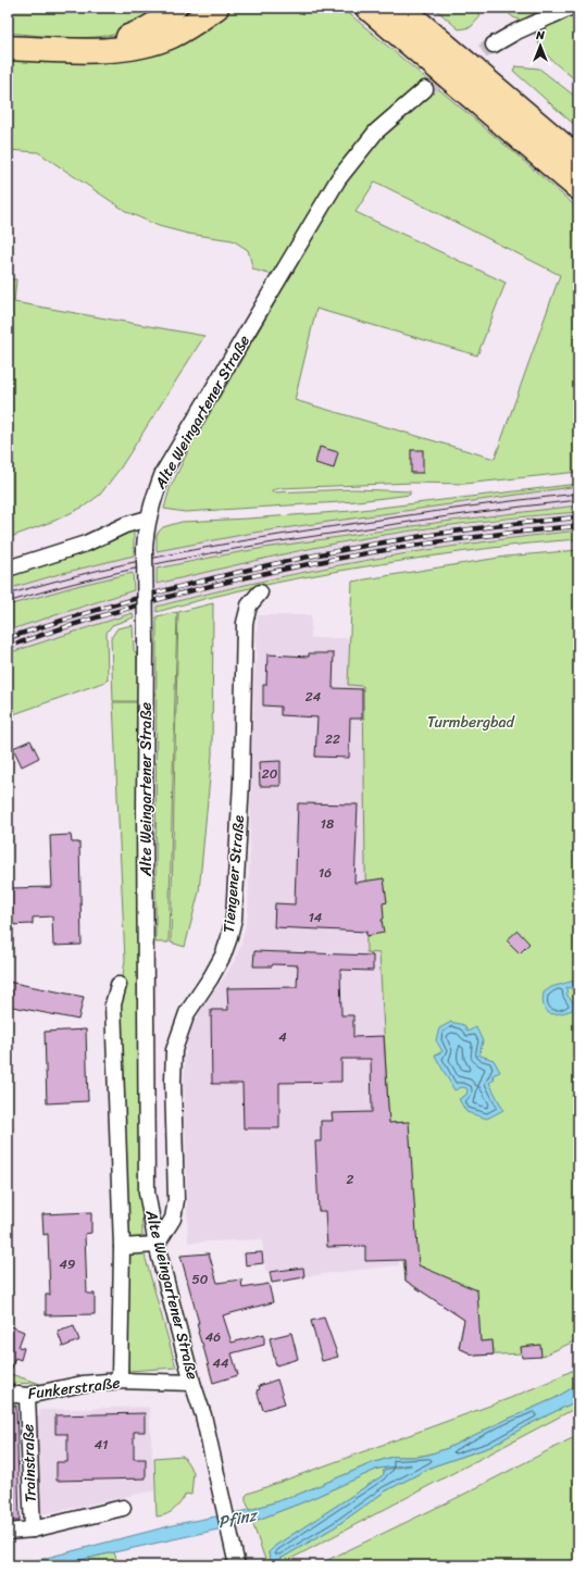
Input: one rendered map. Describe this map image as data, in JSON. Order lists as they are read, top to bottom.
{
  "streets": {
    "street": [
      "Alte Weingartener Straße",
      "Tiengener Straße",
      "Funkerstraße",
      "Trainstraße"
    ]
  },
  "crossings": [
    ["Alte Weingartener Straße", "Tiengener Straße"],
    ["Alte Weingartener Straße", "Funkerstraße"],
    ["Funkerstraße", "Trainstraße"]
  ],
  "water": ["Pfinz"],
  "parks": ["Turmbergbad"],
  "house_numbers": [
    "24",
    "22",
    "20",
    "18",
    "16",
    "14",
    "4",
    "2",
    "49",
    "50",
    "46",
    "44",
    "41"
  ],
  "north": "top"
}
